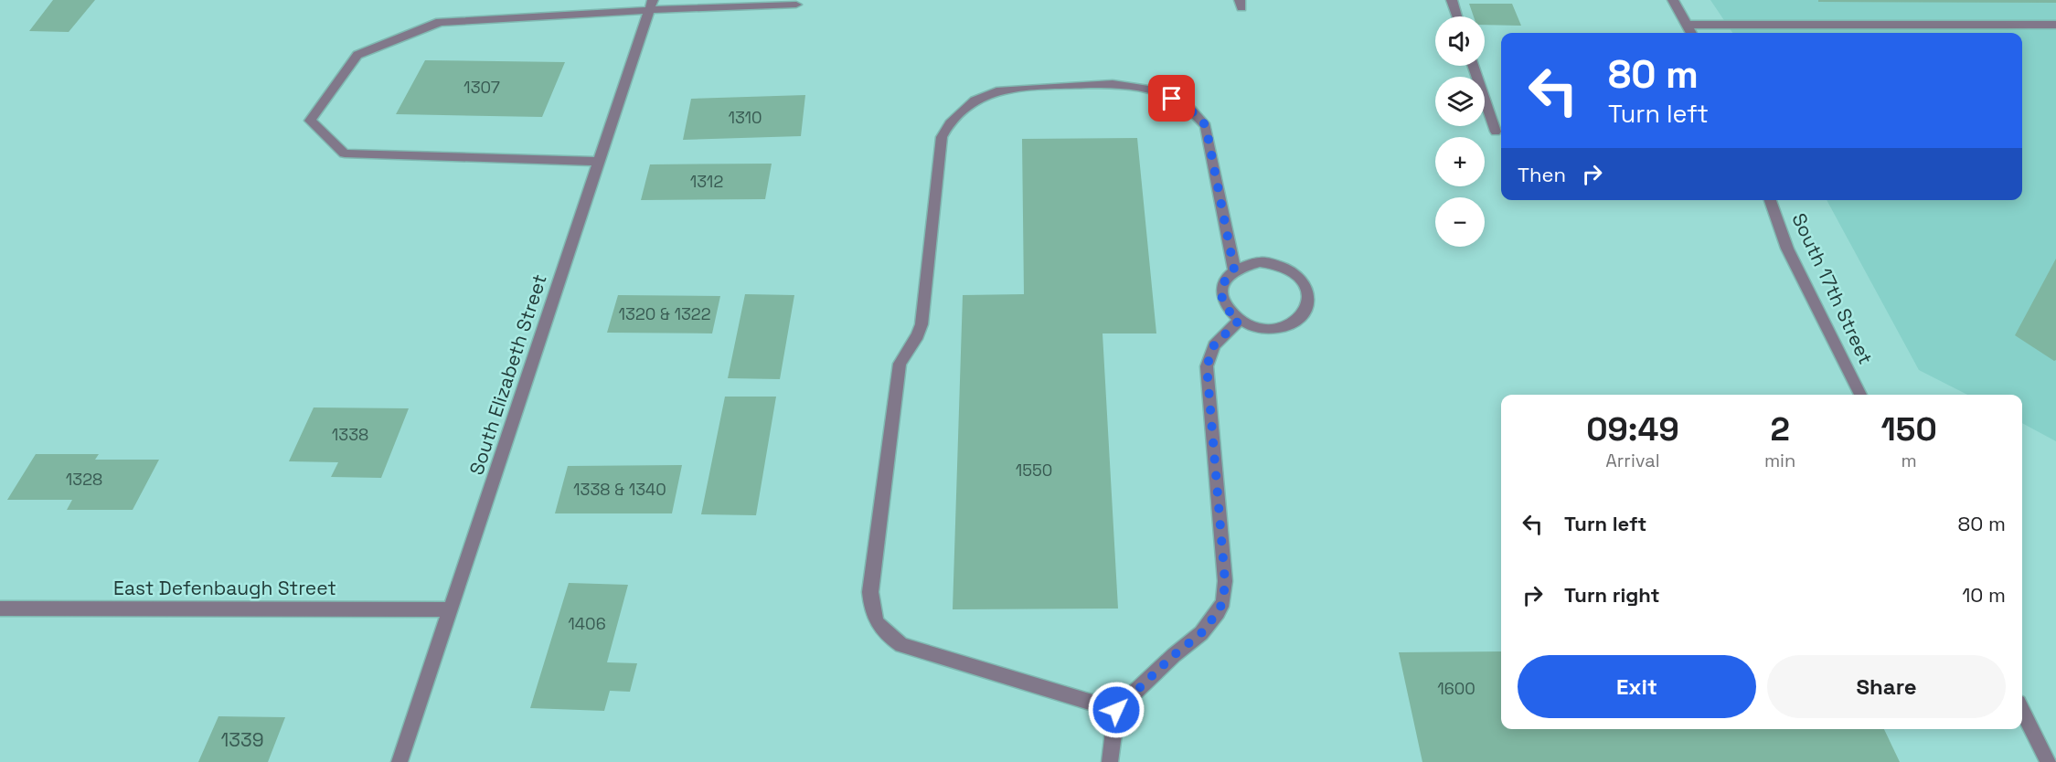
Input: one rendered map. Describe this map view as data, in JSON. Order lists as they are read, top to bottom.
{
  "streets": {
    "street": ["South 17th Street", "South Elizabeth Street", "East Defenbaugh Street"]
  },
  "crossings": [
    ["South Elizabeth Street", "East Defenbaugh Street"]
  ],
  "house_numbers": [
    "1307",
    "1310",
    "1312",
    "1320 & 1322",
    "1338",
    "1550",
    "1328",
    "1338 & 1340",
    "1406",
    "1600",
    "1339"
  ],
  "page": {
    "map_buttons": ["+", "−"],
    "turn": ["80 m", "Turn left"],
    "then": "Then",
    "eta": [
      "09:49",
      "Arrival",
      "2",
      "min",
      "150",
      "m"
    ],
    "list": [
      {
        "name": "Turn left",
        "value": "80 m"
      },
      {
        "name": "Turn right",
        "value": "10 m"
      }
    ],
    "buttons": ["Exit", "Share"]
  }
}
